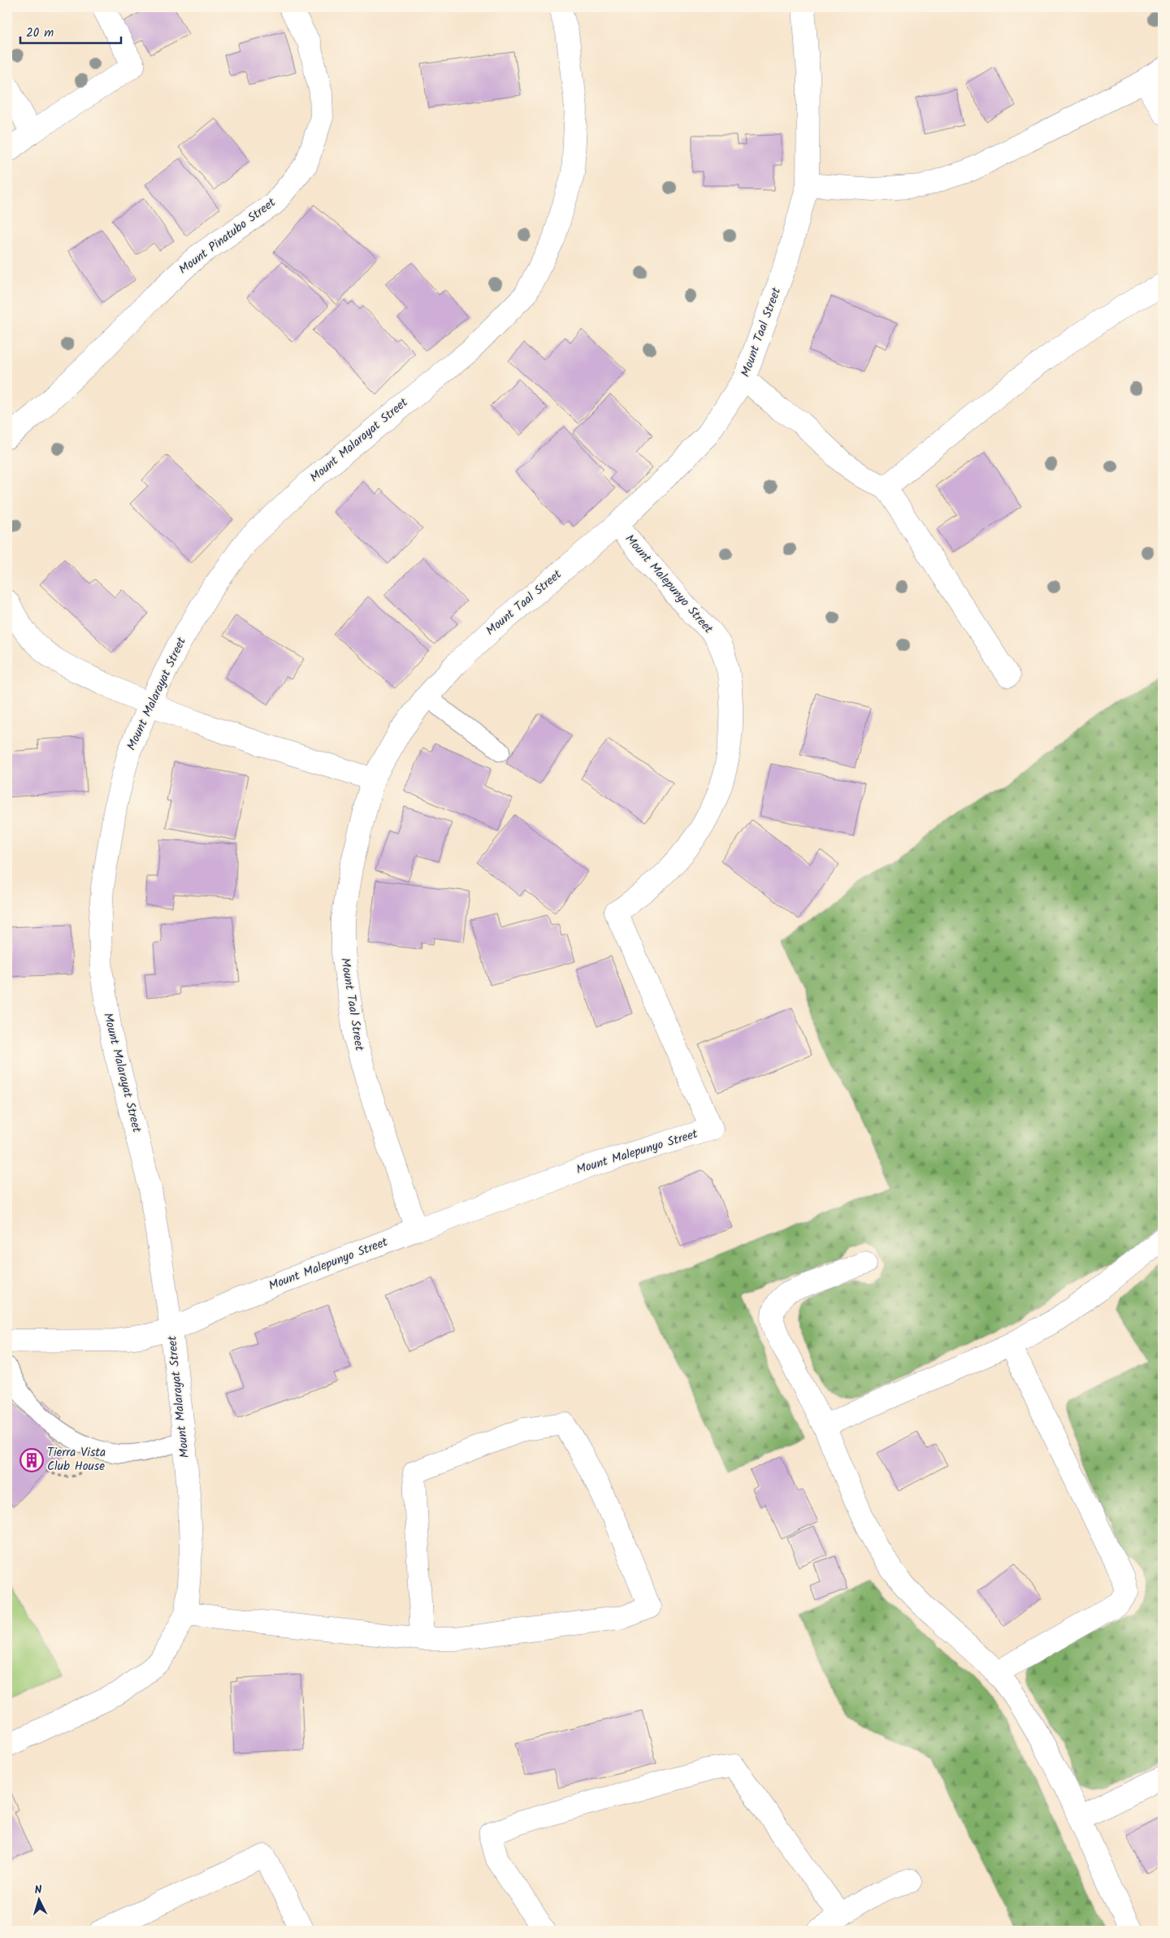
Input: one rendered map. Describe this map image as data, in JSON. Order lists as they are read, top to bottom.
{
  "streets": {
    "street": [
      "Mount Pinatubo Street",
      "Mount Taal Street",
      "Mount Malarayat Street",
      "Mount Malepunyo Street"
    ]
  },
  "crossings": [
    ["Mount Taal Street", "Mount Malepunyo Street"],
    ["Mount Malarayat Street", "Mount Malepunyo Street"]
  ],
  "places": {
    "building": ["Tierra Vista Club House"]
  },
  "scale_bar": "20 m",
  "north": "top"
}
